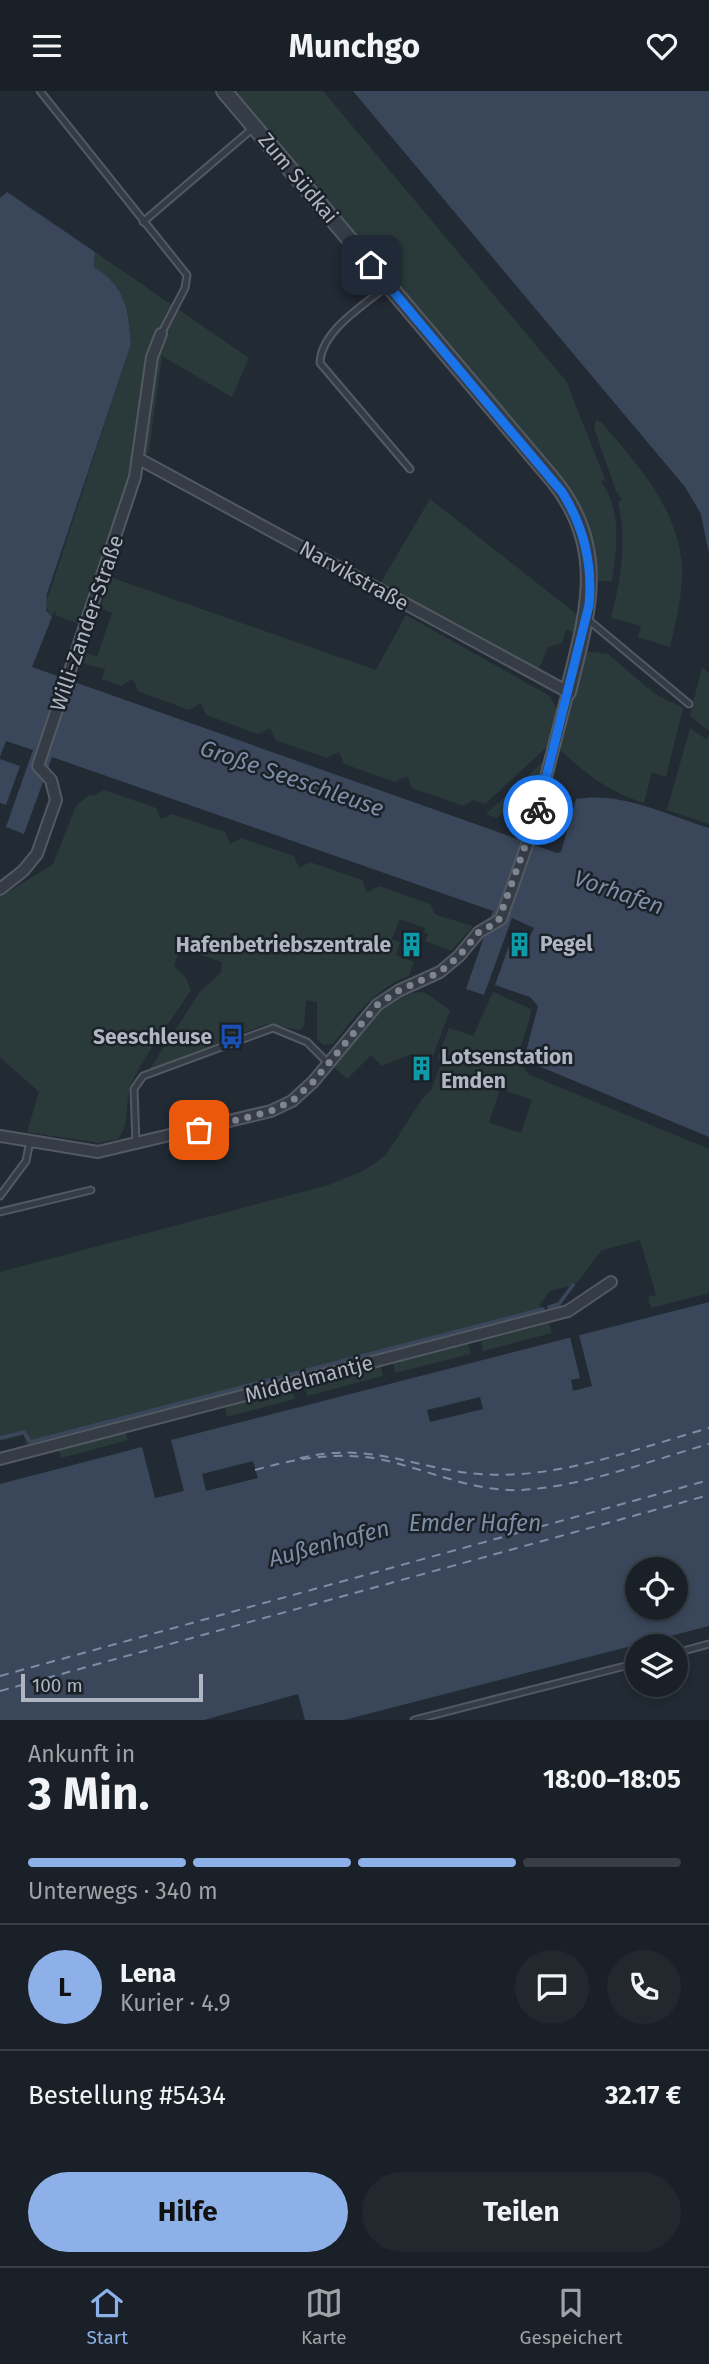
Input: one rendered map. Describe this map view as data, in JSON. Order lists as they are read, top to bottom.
{
  "streets": {
    "street": [
      "Zum Südkai",
      "Narvikstraße",
      "Willi-Zander-Straße",
      "Middelmantje"
    ]
  },
  "crossings": [
    ["Zum Südkai", "Narvikstraße"],
    ["Narvikstraße", "Willi-Zander-Straße"]
  ],
  "water": [
    "Große Seeschleuse",
    "Vorhafen",
    "Emder Hafen",
    "Außenhafen"
  ],
  "places": {
    "building": ["Pegel", "Hafenbetriebszentrale", "Lotsenstation Emden"],
    "bus stop": ["Seeschleuse"]
  },
  "scale_bar": "100 m",
  "page": {
    "header": "Munchgo",
    "scale": "100 m",
    "heading": ["3 Min.", "Ankunft in", "18:00–18:05"],
    "panel": [
      "Lena",
      "Kurier · 4.9",
      "Bestellung #5434",
      "32.17 €"
    ],
    "bar": "Unterwegs · 340 m",
    "round": "L",
    "buttons": ["Hilfe", "Teilen"],
    "tabs": ["Start", "Karte", "Gespeichert"]
  }
}
